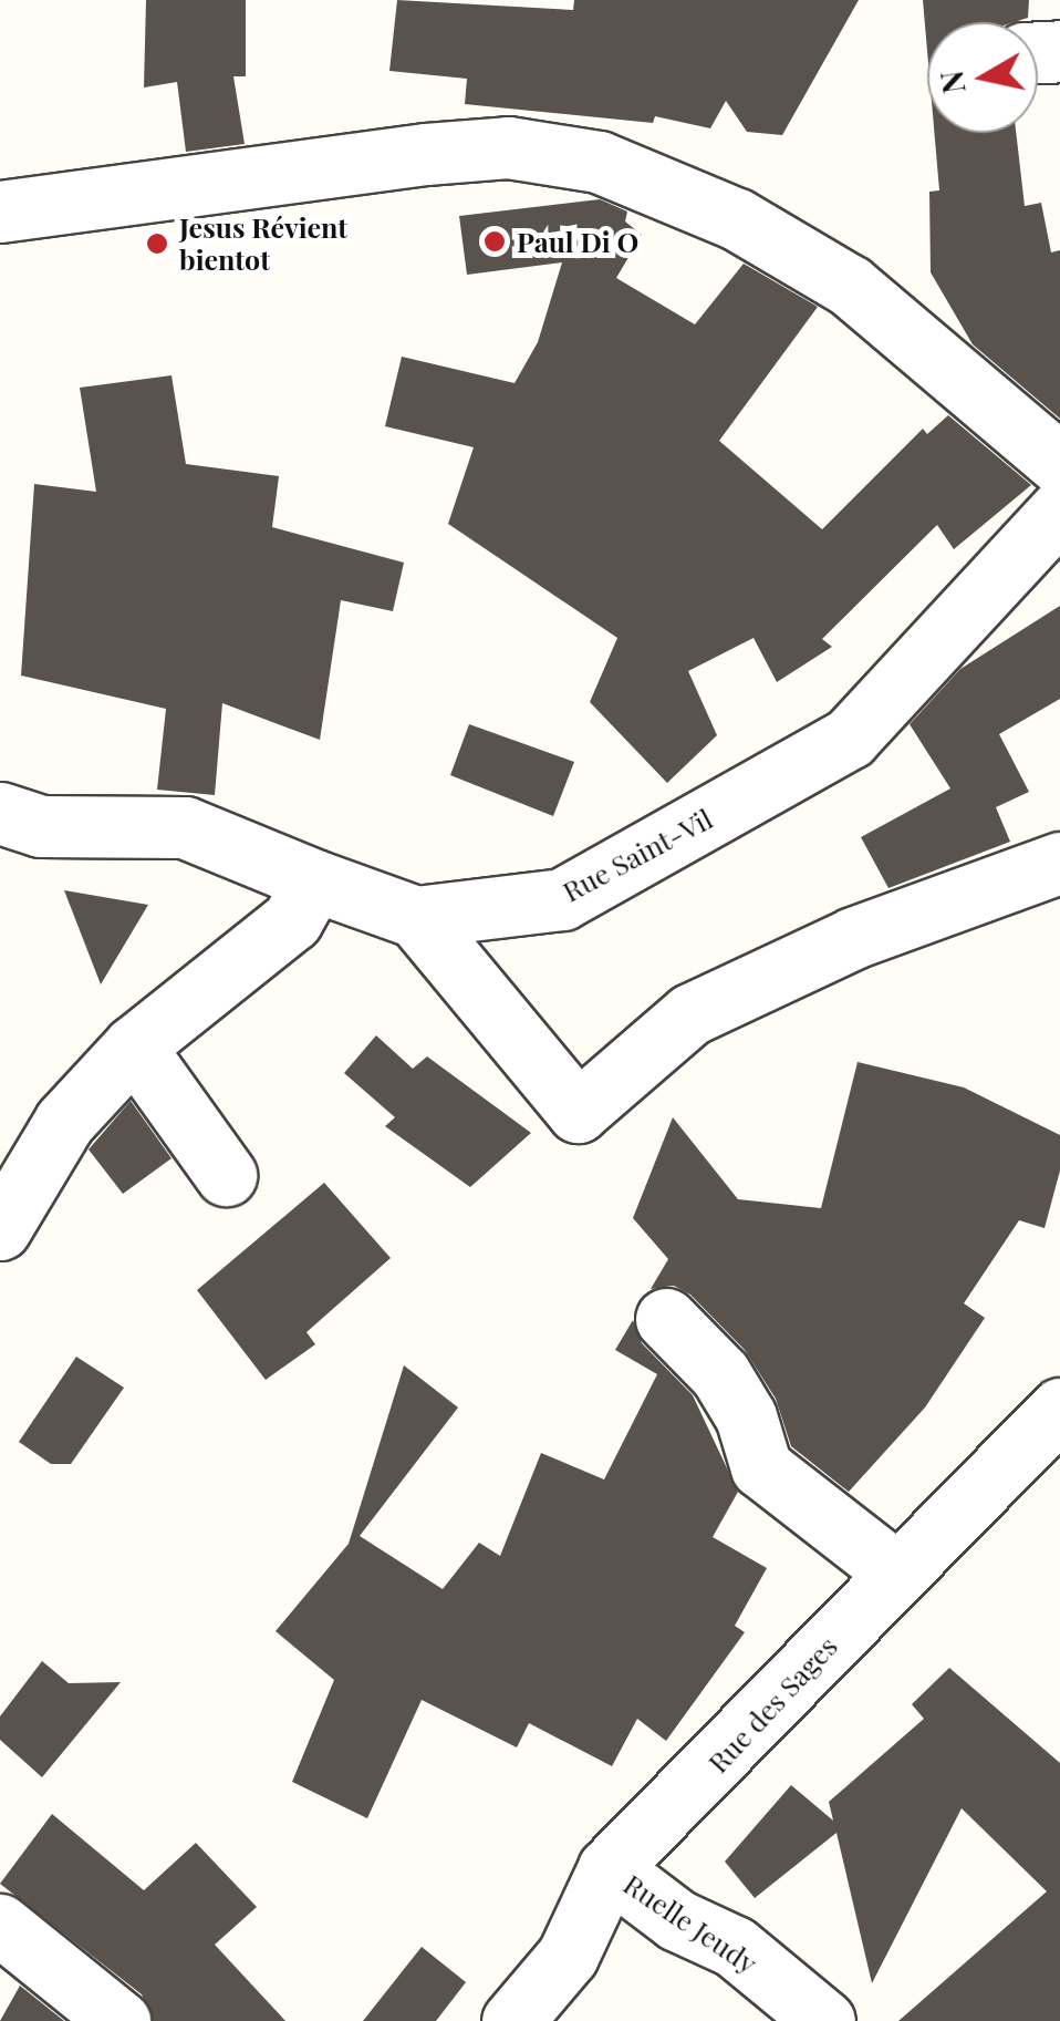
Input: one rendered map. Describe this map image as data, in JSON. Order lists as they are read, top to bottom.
{
  "streets": {
    "street": ["Rue Saint-Vil", "Rue des Sages", "Ruelle Jeudy"]
  },
  "crossings": [
    ["Rue des Sages", "Ruelle Jeudy"]
  ],
  "places": ["Paul Di O", "Jesus Révient bientot"],
  "north": "left"
}
